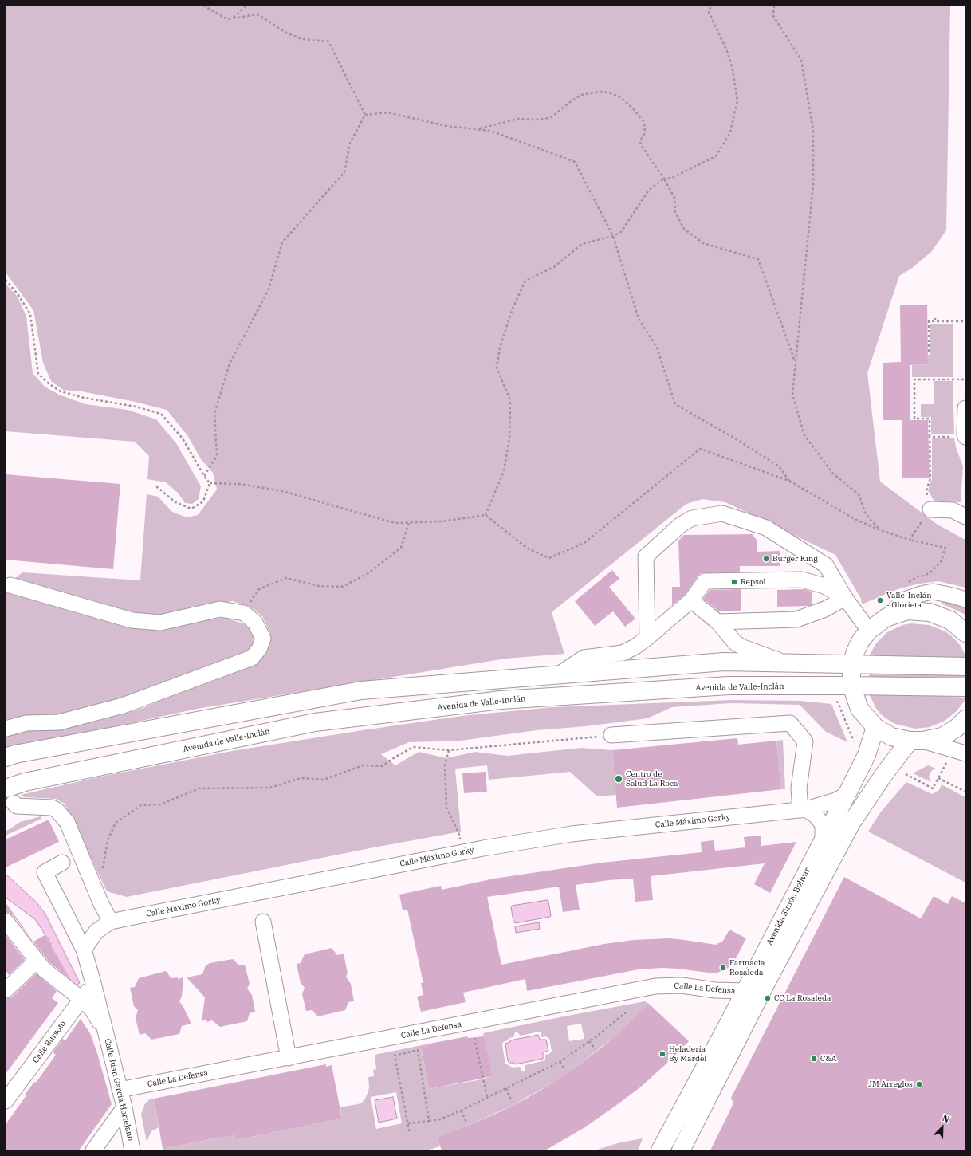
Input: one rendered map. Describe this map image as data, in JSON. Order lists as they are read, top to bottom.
{
  "streets": {
    "main road": ["Avenida de Valle-Inclán", "Avenida Simón Bolivar"],
    "street": [
      "Calle Máximo Gorky",
      "Calle La Defensa",
      "Calle Bursoto",
      "Calle Juan García Hortelano"
    ]
  },
  "crossings": [
    ["Calle Máximo Gorky", "Avenida Simón Bolivar"],
    ["Calle Máximo Gorky", "Calle Juan García Hortelano"],
    ["Avenida Simón Bolivar", "Calle La Defensa"],
    ["Calle La Defensa", "Calle Juan García Hortelano"],
    ["Calle Bursoto", "Calle Juan García Hortelano"]
  ],
  "places": [
    "Burger King",
    "Repsol",
    "Valle-Inclán - Glorieta",
    "Centro de Salud La Roca",
    "Farmacia Rosaleda",
    "CC La Rosaleda",
    "Heladería By Mardel",
    "C&A",
    "JM Arreglos"
  ],
  "north": "top right"
}
